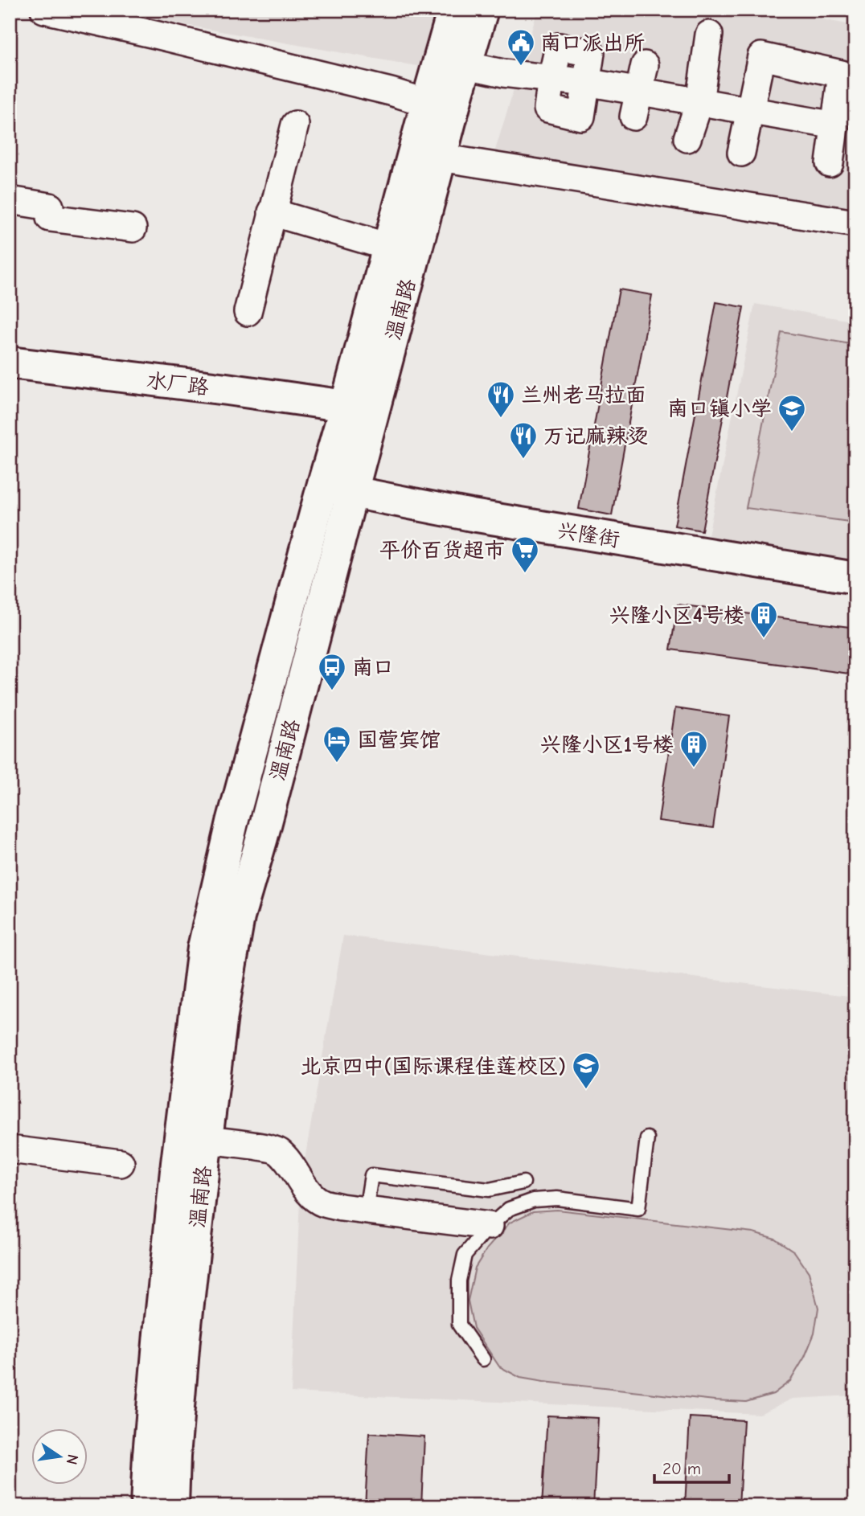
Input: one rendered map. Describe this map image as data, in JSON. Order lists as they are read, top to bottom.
{
  "streets": {
    "main road": ["温南路", "水厂路", "兴隆街"]
  },
  "crossings": [
    ["温南路", "水厂路"],
    ["温南路", "兴隆街"]
  ],
  "places": {
    "public building": ["南口派出所"],
    "restaurant": ["兰州老马拉面", "万记麻辣烫"],
    "school or university": ["南口镇小学", "北京四中(国际课程佳莲校区)"],
    "supermarket": ["平价百货超市"],
    "building": ["兴隆小区4号楼", "兴隆小区1号楼"],
    "bus stop": ["南口"],
    "hotel": ["国营宾馆"]
  },
  "scale_bar": "20 m",
  "north": "right"
}
